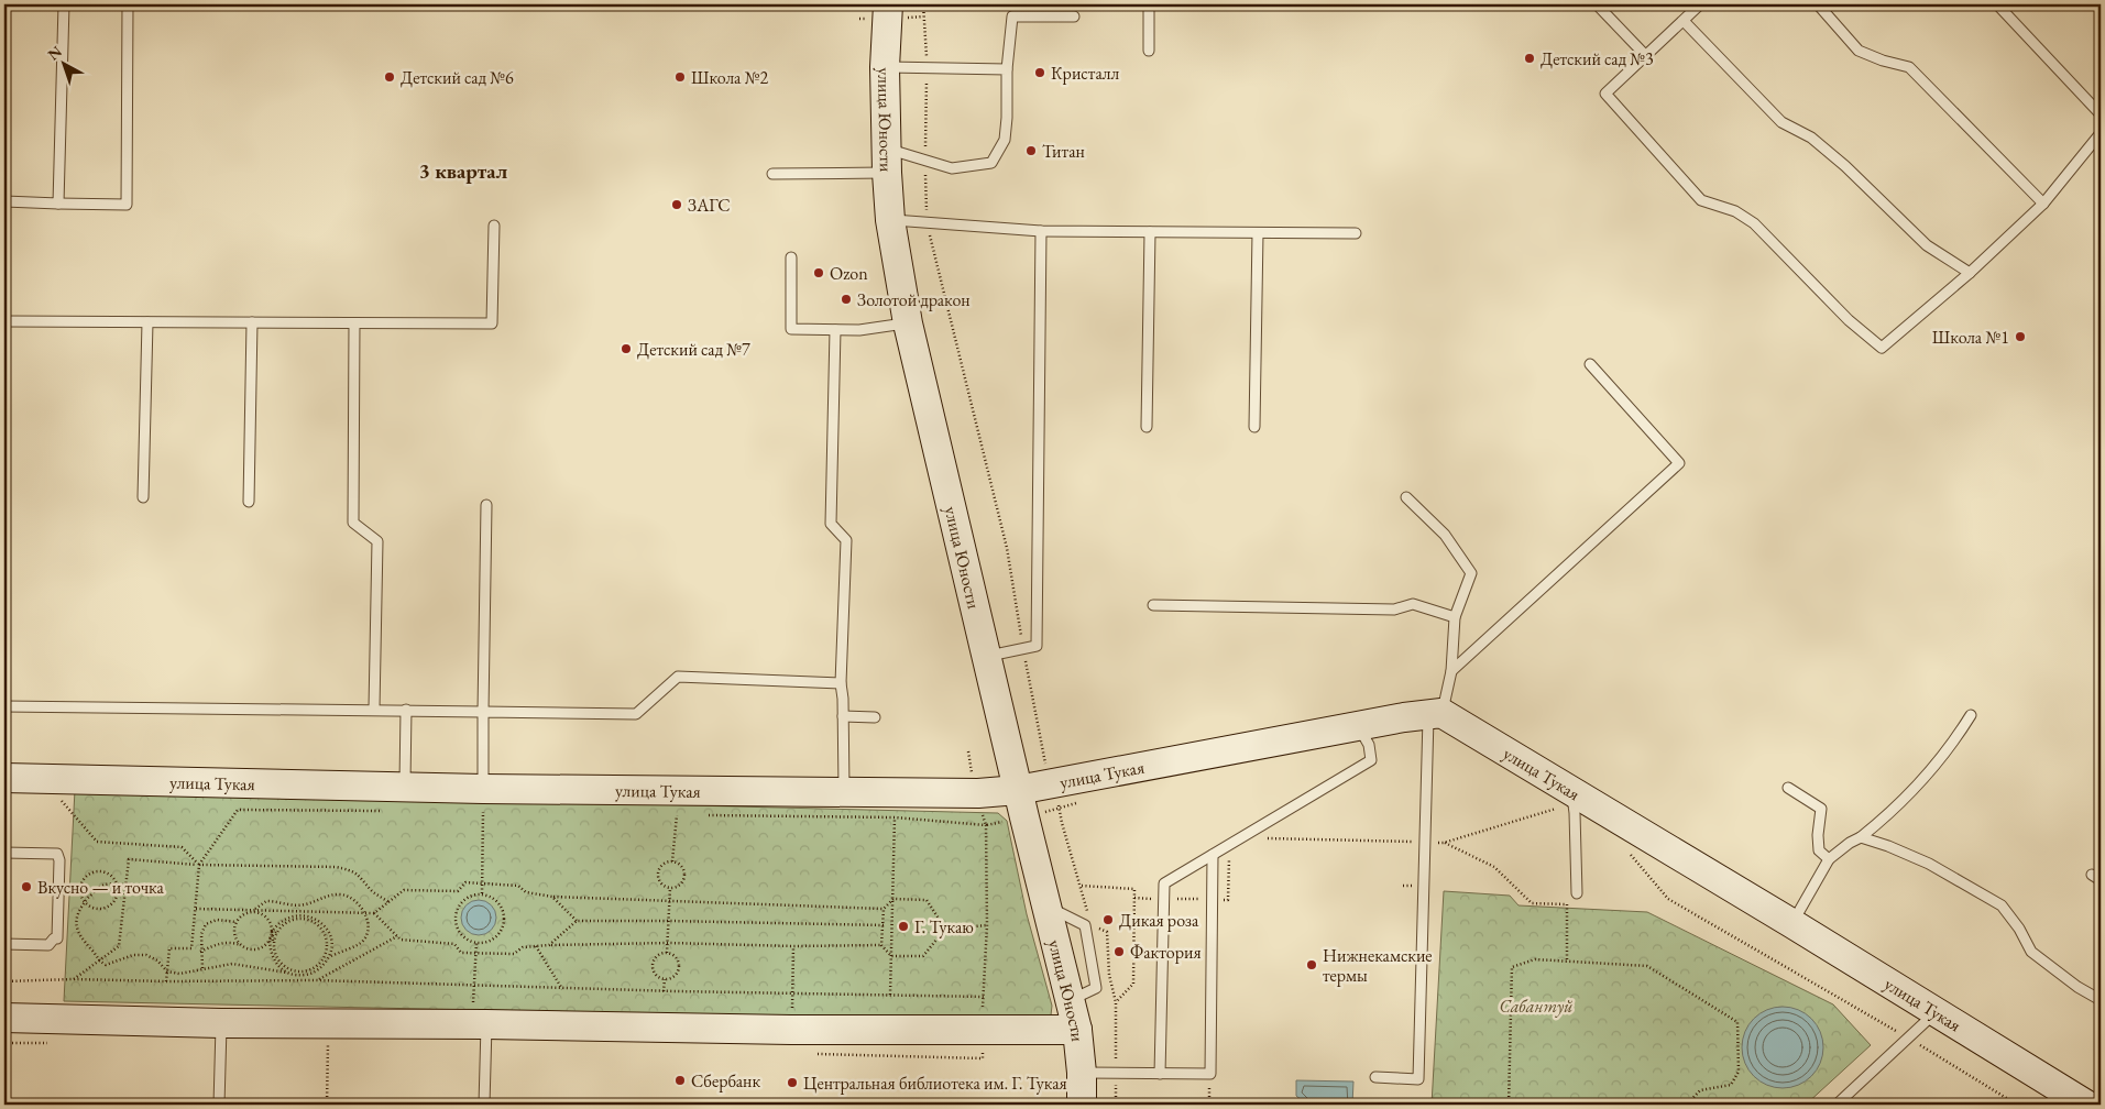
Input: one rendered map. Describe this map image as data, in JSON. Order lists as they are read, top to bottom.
{
  "streets": {
    "street": ["улица Юности", "улица Тукая"]
  },
  "crossings": [
    ["улица Юности", "улица Тукая"]
  ],
  "districts": ["3 квартал"],
  "parks": ["Сабантуй"],
  "places": [
    "Детский сад №3",
    "Кристалл",
    "Детский сад №6",
    "Школа №2",
    "Титан",
    "ЗАГС",
    "Ozon",
    "Золотой дракон",
    "Школа №1",
    "Детский сад №7",
    "Вкусно — и точка",
    "Дикая роза",
    "Г. Тукаю",
    "Фактория",
    "Нижнекамские термы",
    "Сбербанк",
    "Центральная библиотека им. Г. Тукая"
  ],
  "north": "top left"
}
